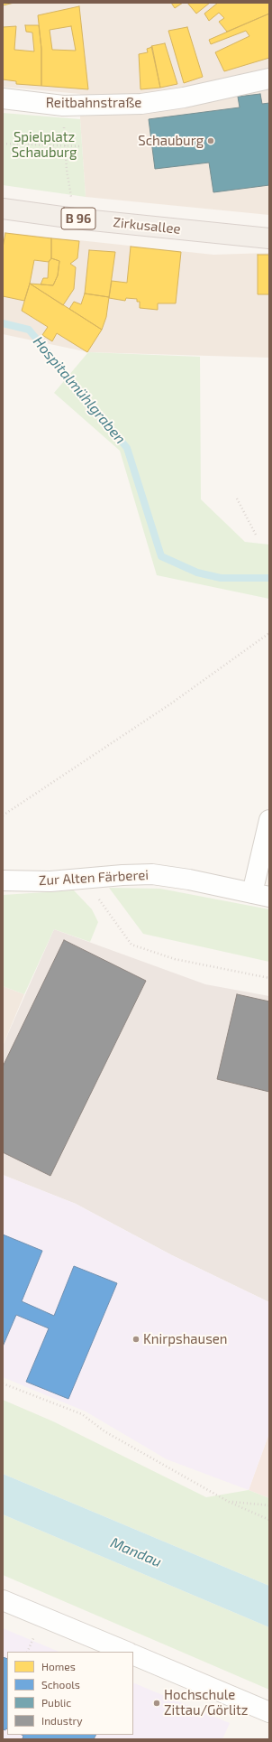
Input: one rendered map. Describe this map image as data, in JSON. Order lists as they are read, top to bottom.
{
  "streets": {
    "main road": ["B 96", "Zirkusallee"],
    "street": ["Reitbahnstraße", "Zur Alten Färberei"]
  },
  "water": ["Hospitalmühlgraben", "Mandau"],
  "parks": ["Spielplatz Schauburg"],
  "places": ["Schauburg", "Knirpshausen", "Hochschule Zittau/Görlitz"],
  "legend": [
    "Homes",
    "Schools",
    "Public",
    "Industry"
  ]
}
